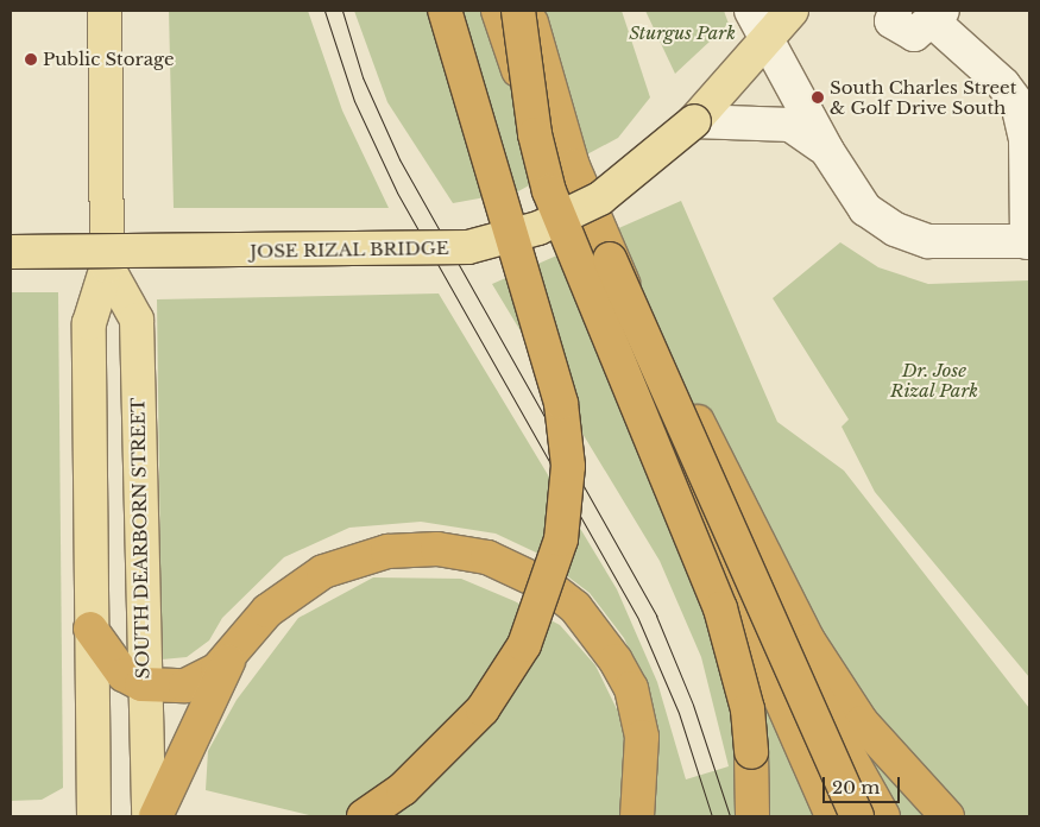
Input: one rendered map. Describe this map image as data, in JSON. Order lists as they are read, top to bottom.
{
  "streets": {
    "main road": ["JOSE RIZAL BRIDGE", "SOUTH DEARBORN STREET"]
  },
  "parks": ["Sturgus Park", "Dr. Jose Rizal Park"],
  "places": ["Public Storage", "South Charles Street & Golf Drive South"],
  "scale_bar": "20 m"
}
